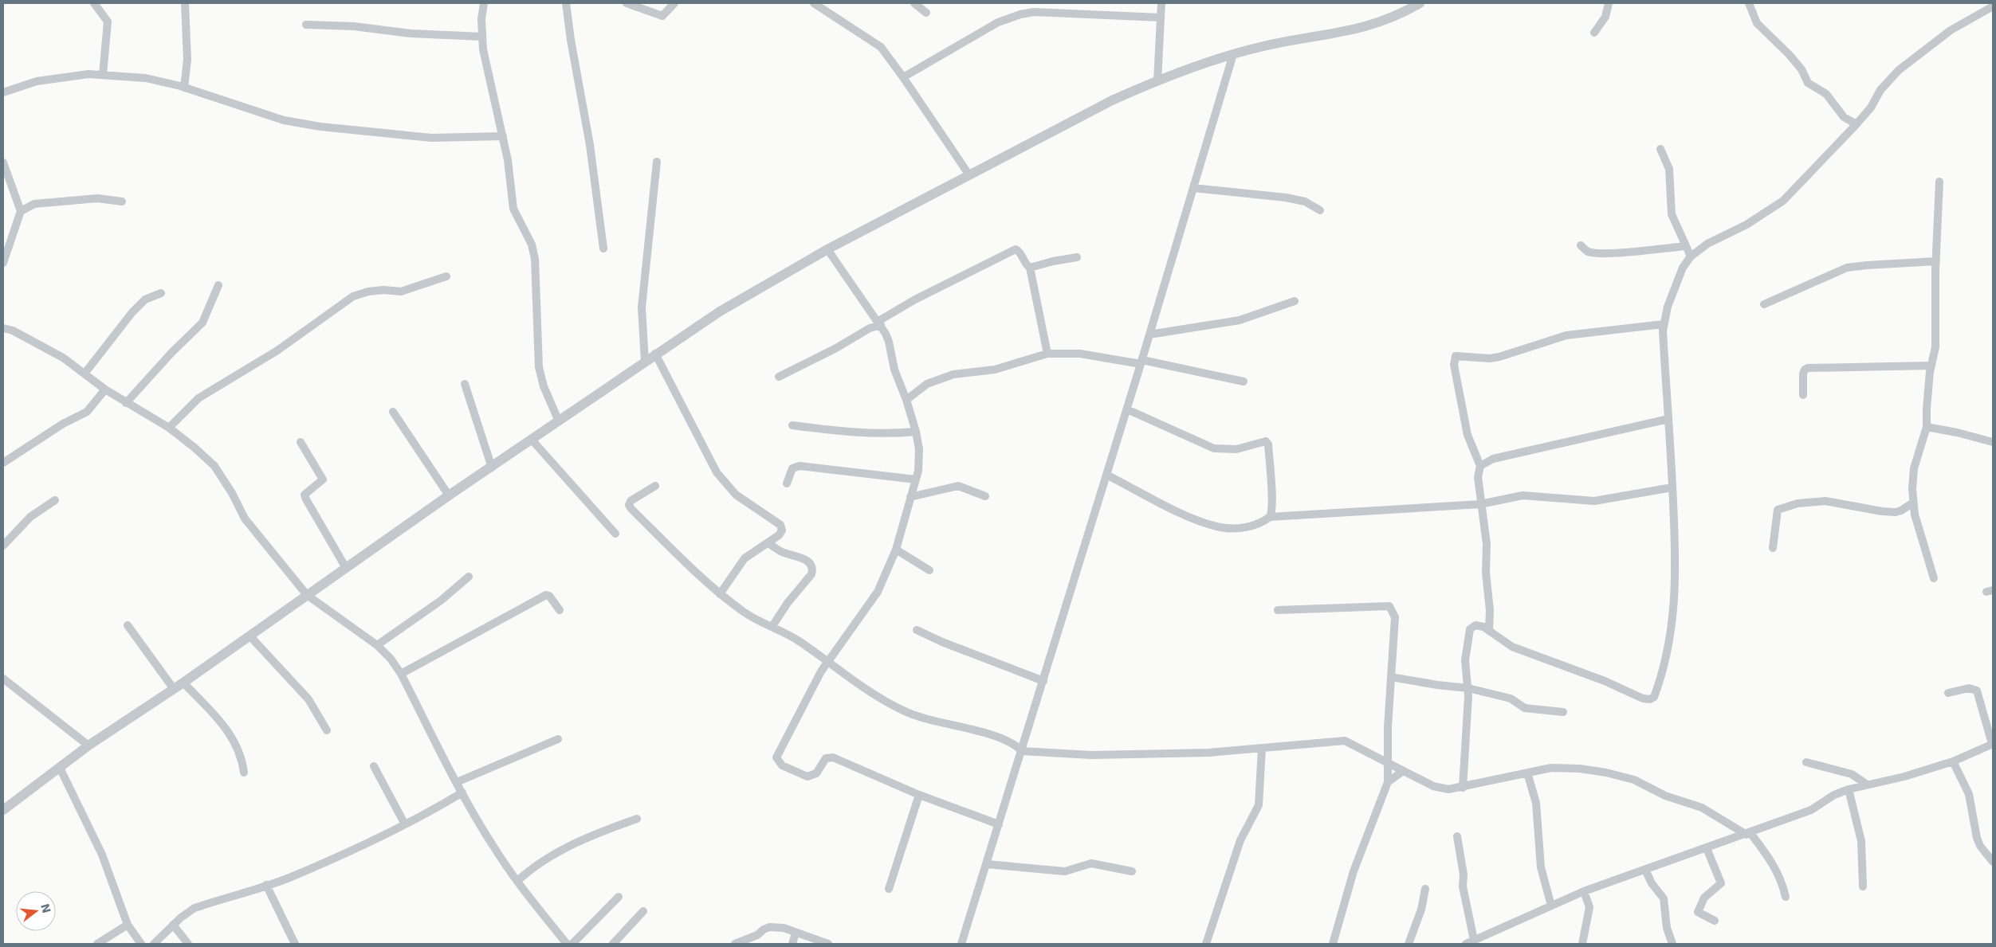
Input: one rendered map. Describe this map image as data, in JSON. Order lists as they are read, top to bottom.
{
  "north": "right"
}
